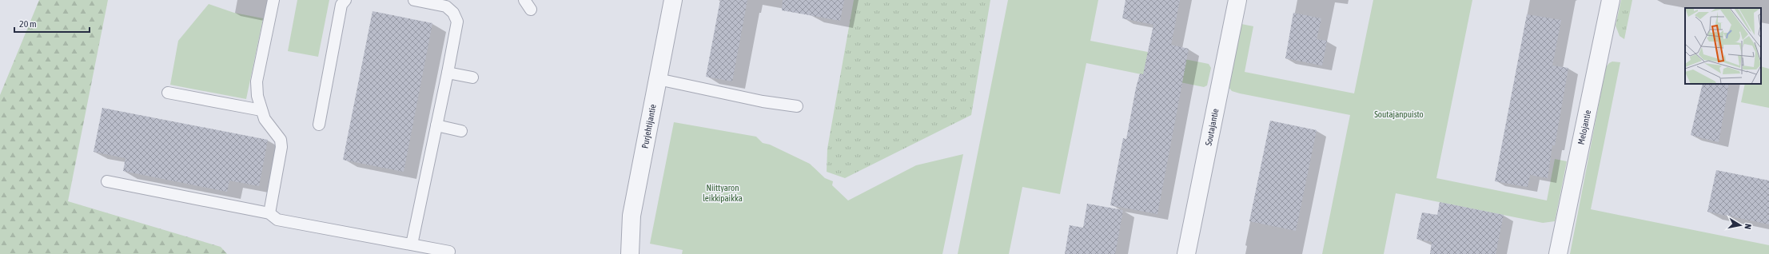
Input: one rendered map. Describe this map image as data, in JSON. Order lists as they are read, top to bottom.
{
  "streets": {
    "street": ["Purjehtijantie", "Soutajantie", "Melojantie"]
  },
  "parks": ["Soutajanpuisto", "Niittyaron leikkipaikka"],
  "scale_bar": "20 m",
  "north": "right"
}
